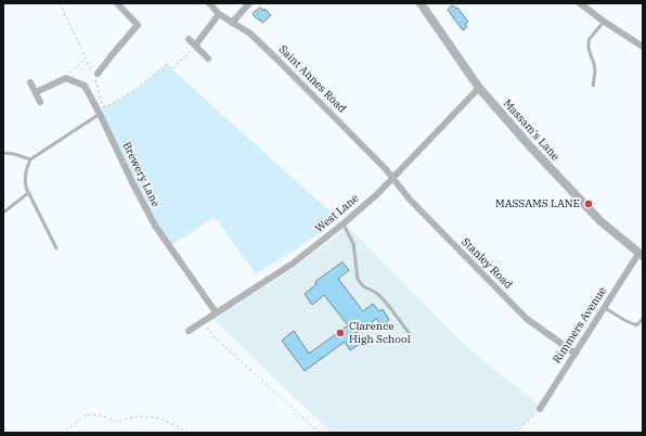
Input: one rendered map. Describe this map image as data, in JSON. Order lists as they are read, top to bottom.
{
  "streets": {
    "street": [
      "Saint Annes Road",
      "Massam's Lane",
      "Brewery Lane",
      "West Lane",
      "Stanley Road",
      "Rimmers Avenue"
    ]
  },
  "crossings": [
    ["Saint Annes Road", "West Lane"],
    ["Saint Annes Road", "Stanley Road"],
    ["Massam's Lane", "West Lane"],
    ["Massam's Lane", "Rimmers Avenue"],
    ["Brewery Lane", "West Lane"],
    ["West Lane", "Stanley Road"],
    ["Stanley Road", "Rimmers Avenue"]
  ],
  "places": ["MASSAMS LANE", "Clarence High School"]
}
